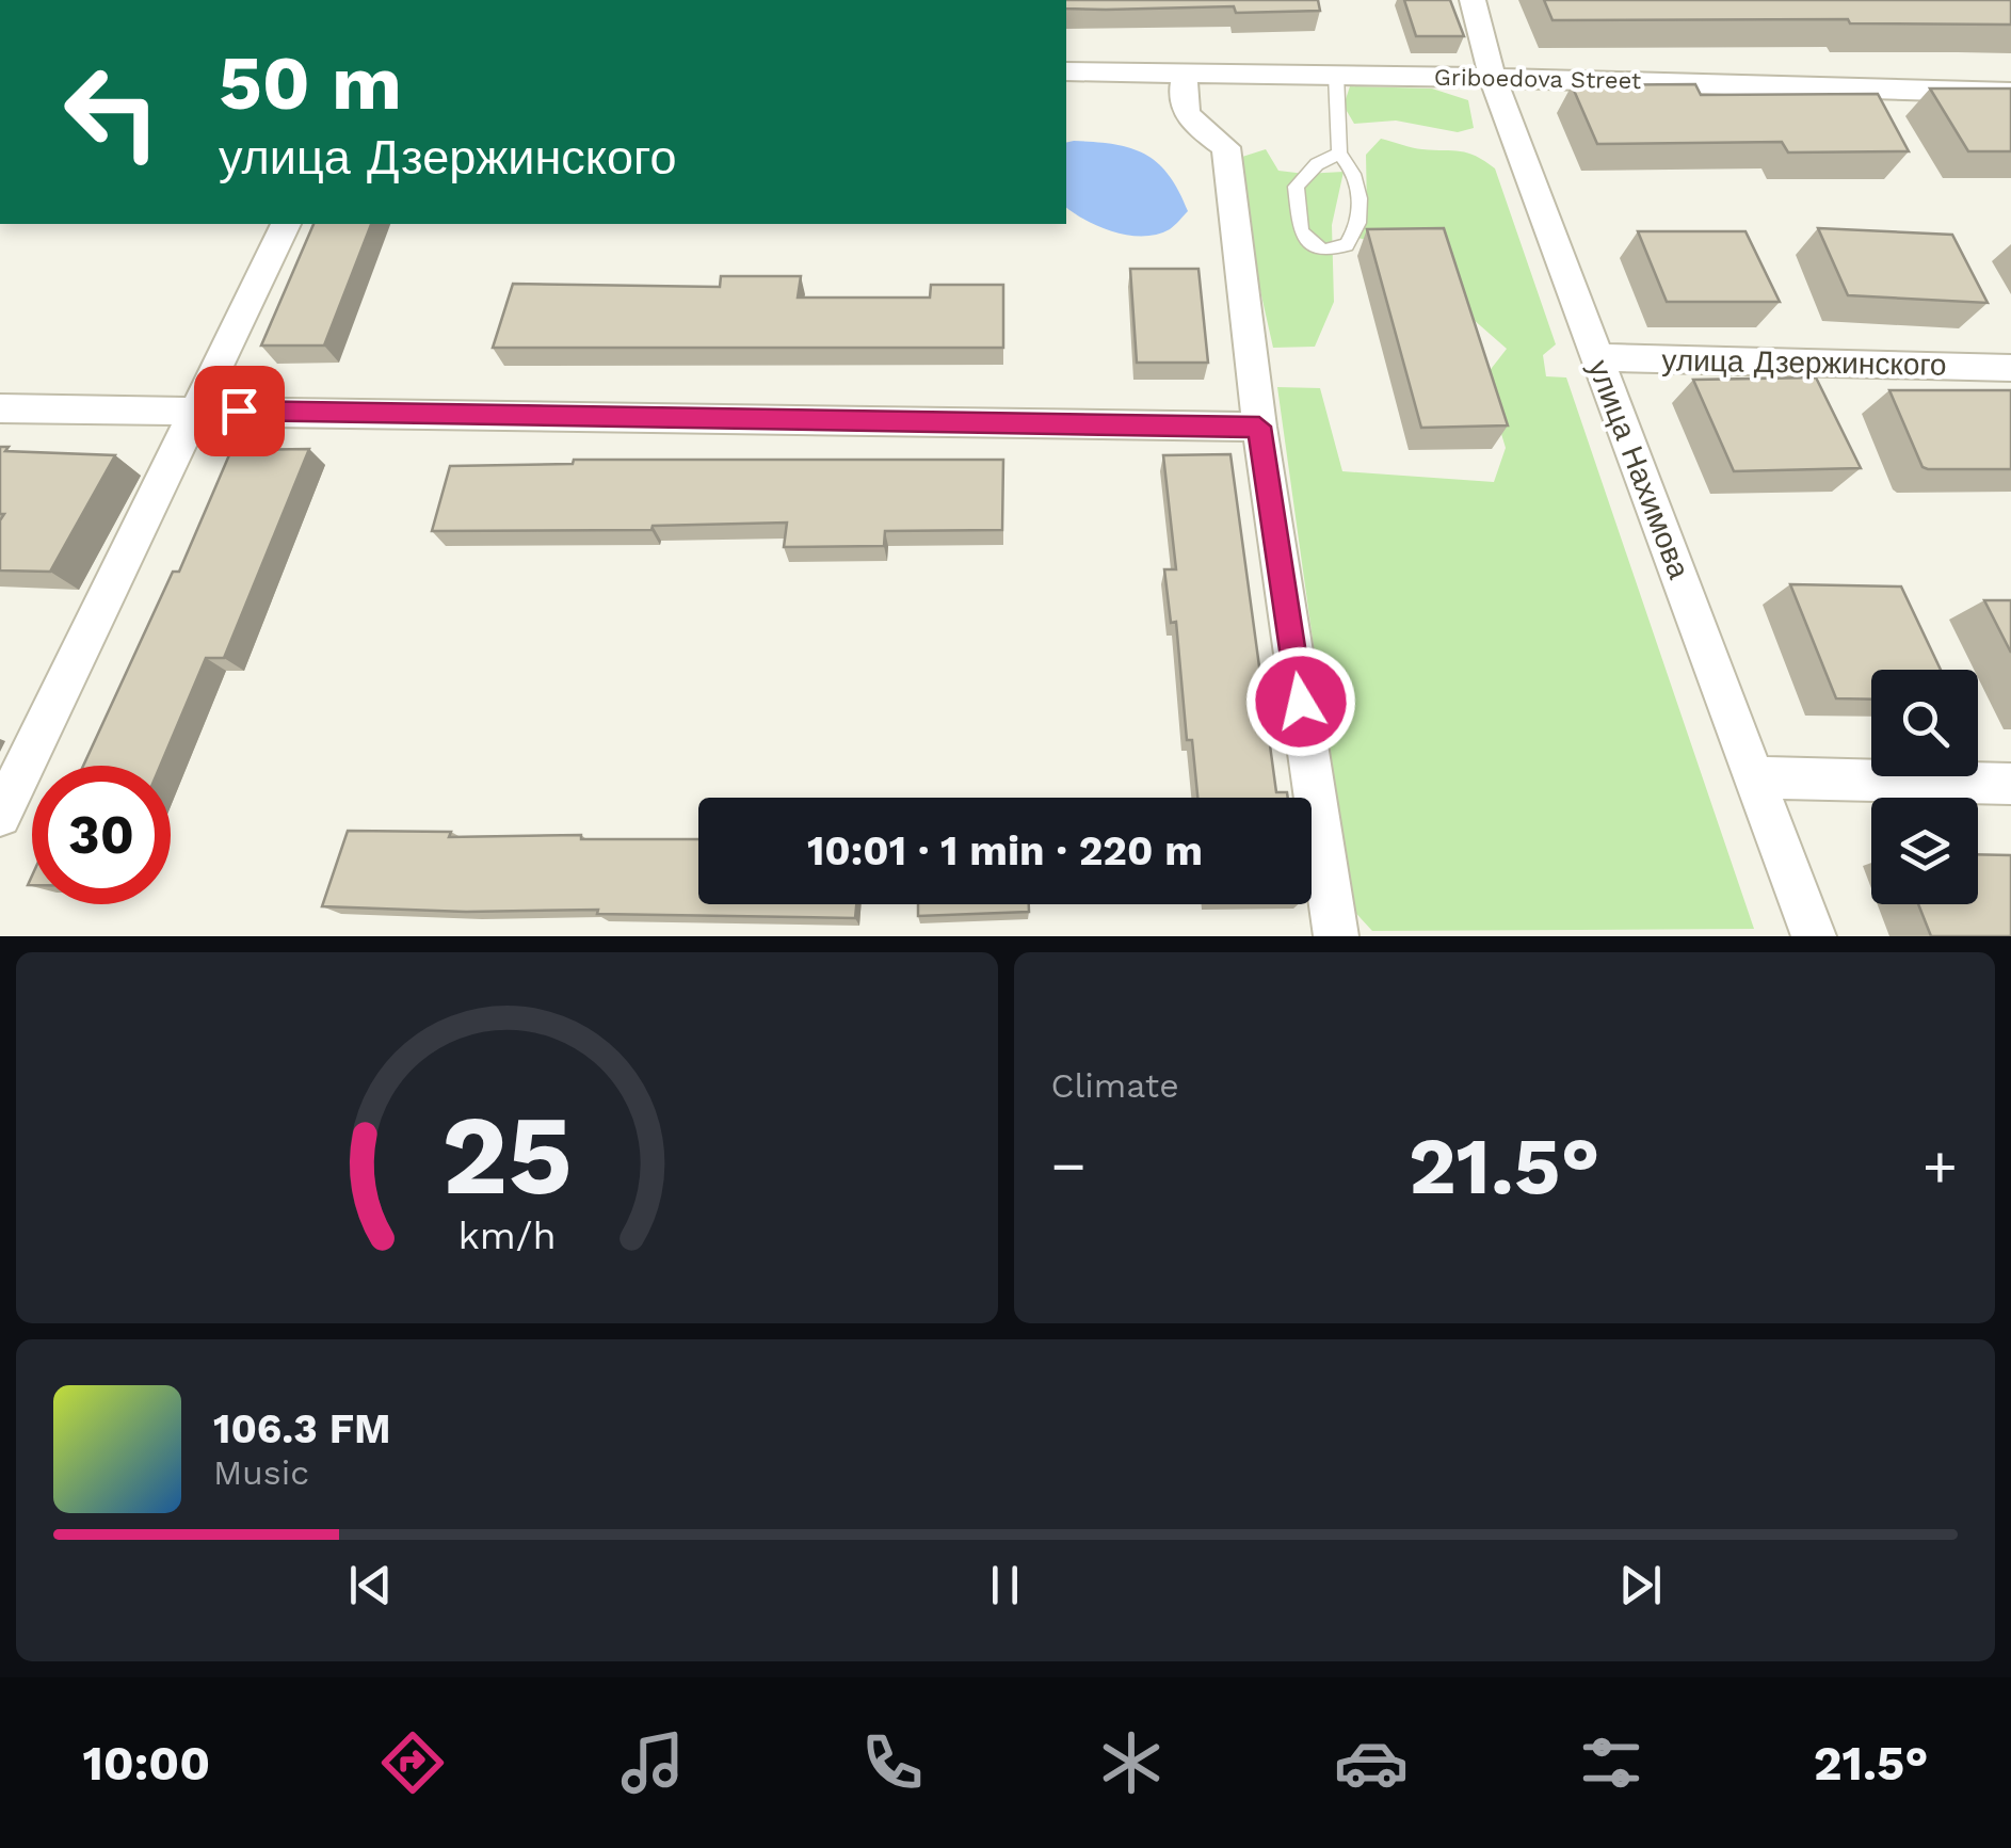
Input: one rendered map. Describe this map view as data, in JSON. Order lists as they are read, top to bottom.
{
  "streets": {
    "street": ["Griboedova Street", "улица Дзержинского", "улица Нахимова"]
  },
  "crossings": [
    ["Griboedova Street", "улица Нахимова"],
    ["улица Дзержинского", "улица Нахимова"]
  ],
  "page": {
    "turn": ["50 m", "улица Дзержинского"],
    "limit": "30",
    "trip": "10:01 · 1 min · 220 m",
    "tile": "Climate",
    "heat": ["−", "21.5°", "+"],
    "song": ["106.3 FM", "Music"],
    "tabs": ["10:00", "21.5°"],
    "gauge": ["25", "km/h"]
  }
}
